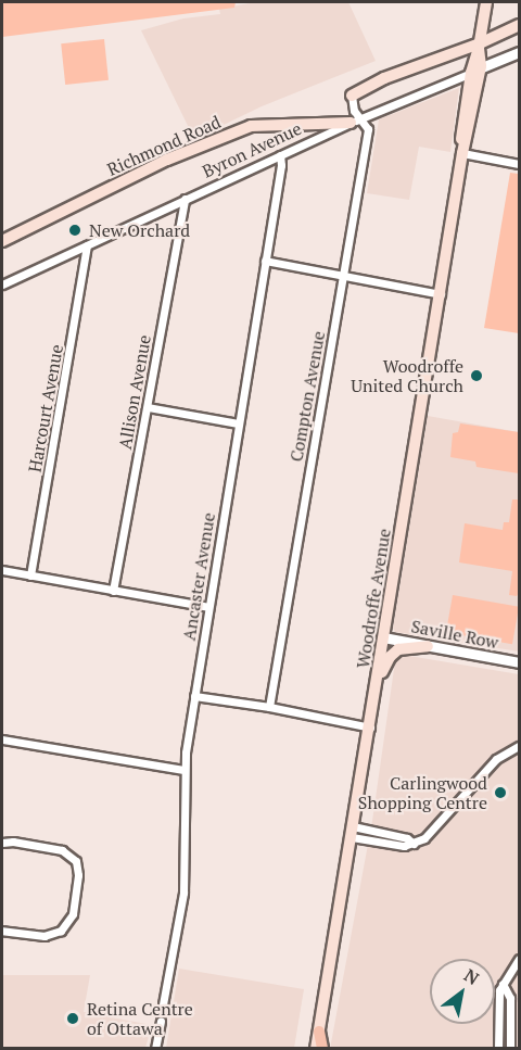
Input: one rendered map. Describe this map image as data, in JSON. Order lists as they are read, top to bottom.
{
  "streets": {
    "main road": ["Richmond Road", "Woodroffe Avenue"],
    "street": [
      "Byron Avenue",
      "Allison Avenue",
      "Compton Avenue",
      "Harcourt Avenue",
      "Ancaster Avenue",
      "Saville Row"
    ]
  },
  "crossings": [
    ["Richmond Road", "Byron Avenue"],
    ["Richmond Road", "Compton Avenue"],
    ["Byron Avenue", "Allison Avenue"],
    ["Byron Avenue", "Compton Avenue"],
    ["Byron Avenue", "Harcourt Avenue"],
    ["Byron Avenue", "Ancaster Avenue"],
    ["Byron Avenue", "Woodroffe Avenue"],
    ["Woodroffe Avenue", "Saville Row"]
  ],
  "places": [
    "New Orchard",
    "Woodroffe United Church",
    "Carlingwood Shopping Centre",
    "Retina Centre of Ottawa"
  ],
  "north": "top right"
}
